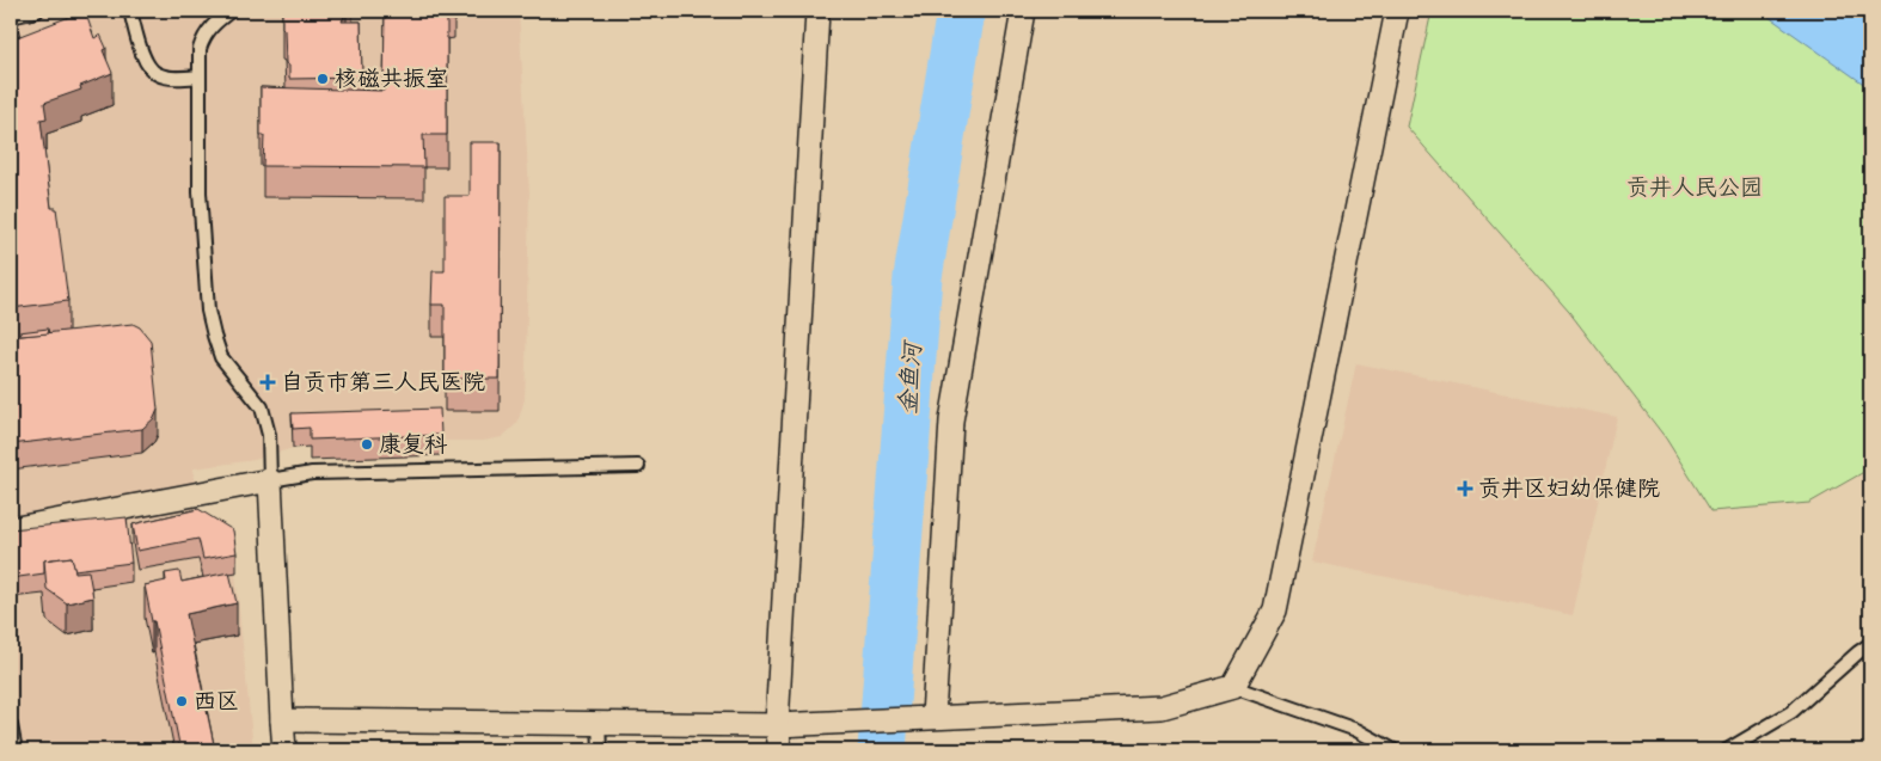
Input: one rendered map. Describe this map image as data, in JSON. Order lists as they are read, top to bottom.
{
  "water": ["金鱼河"],
  "parks": ["贡井人民公园"],
  "places": {
    "other": ["核磁共振室", "康复科", "西区"],
    "health": ["自贡市第三人民医院", "贡井区妇幼保健院"]
  }
}
